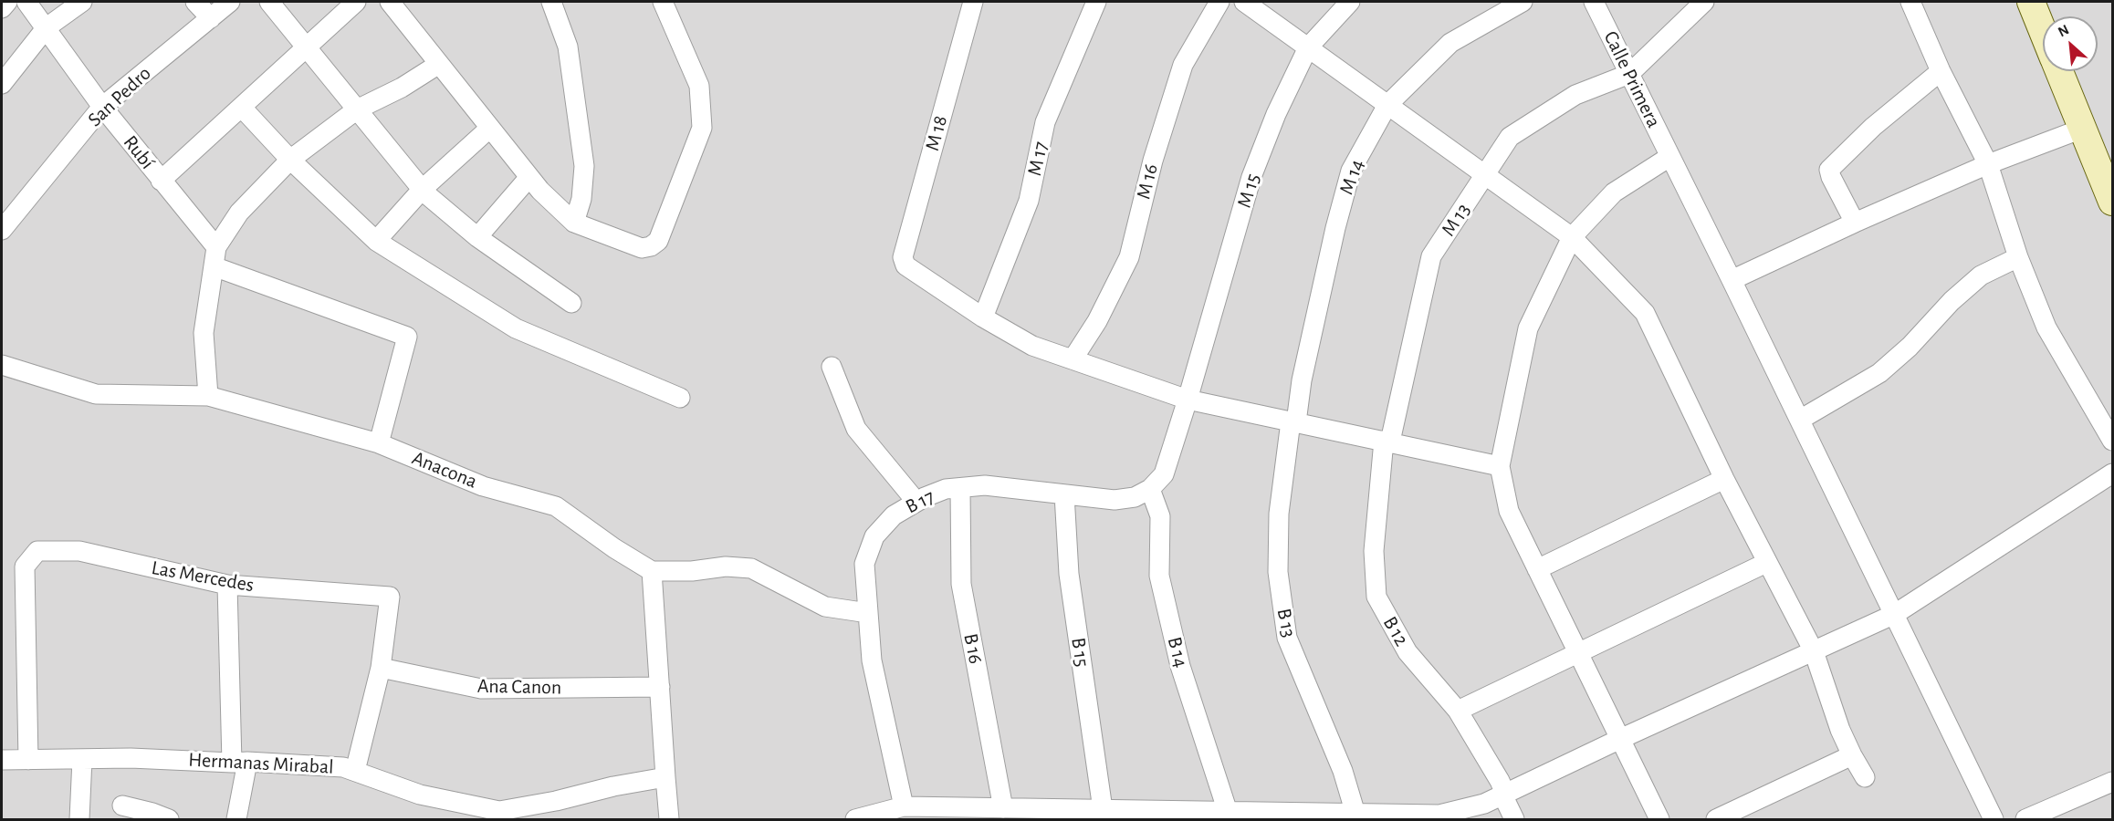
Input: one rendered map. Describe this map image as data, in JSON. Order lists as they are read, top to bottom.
{
  "streets": {
    "street": [
      "Calle Primera",
      "San Pedro",
      "M 18",
      "Rubí",
      "M 17",
      "M 14",
      "M 16",
      "M 15",
      "M 13",
      "Anacona",
      "B 17",
      "Las Mercedes",
      "B 13",
      "B 12",
      "B 16",
      "B 15",
      "B 14",
      "Ana Canon",
      "Hermanas Mirabal"
    ]
  },
  "crossings": [
    ["Calle Primera", "M 13"],
    ["San Pedro", "Rubí"],
    ["M 18", "M 17"],
    ["M 14", "B 13"],
    ["M 13", "B 12"],
    ["B 17", "B 16"],
    ["B 17", "B 15"],
    ["B 17", "B 14"],
    ["Las Mercedes", "Ana Canon"],
    ["Las Mercedes", "Hermanas Mirabal"]
  ],
  "north": "top left"
}
